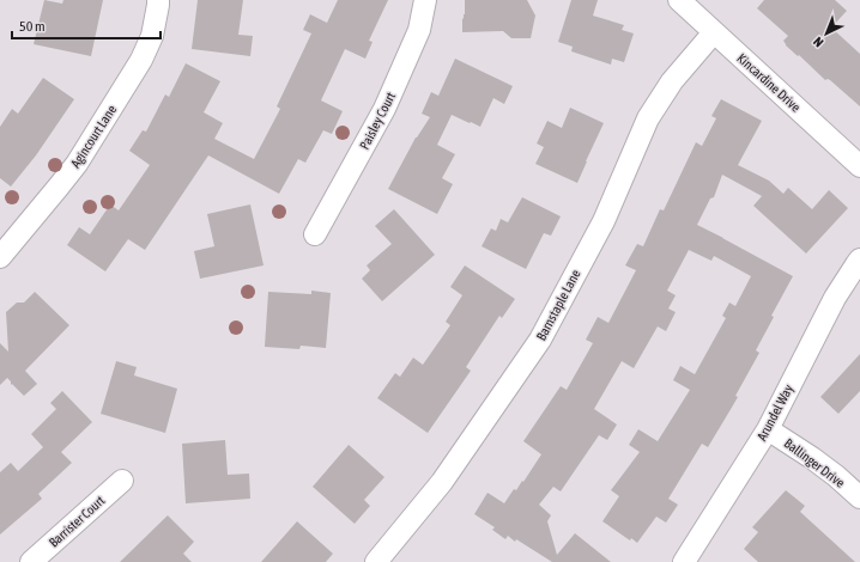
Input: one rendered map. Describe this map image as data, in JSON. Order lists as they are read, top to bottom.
{
  "streets": {
    "street": [
      "Kincardine Drive",
      "Paisley Court",
      "Agincourt Lane",
      "Barnstaple Lane",
      "Arundel Way",
      "Ballinger Drive",
      "Barrister Court"
    ]
  },
  "crossings": [
    ["Kincardine Drive", "Barnstaple Lane"],
    ["Arundel Way", "Ballinger Drive"]
  ],
  "scale_bar": "50 m",
  "north": "bottom left"
}
